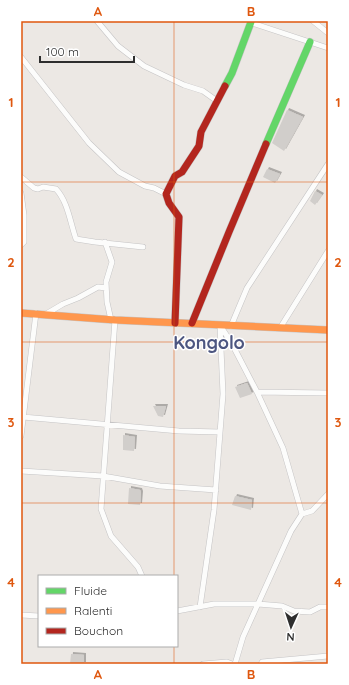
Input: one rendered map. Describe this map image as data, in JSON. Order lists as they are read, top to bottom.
{
  "districts": ["Kongolo"],
  "legend": ["Fluide", "Ralenti", "Bouchon"],
  "scale_bar": "100 m",
  "north": "bottom",
  "grid": {
    "columns": ["A", "B"],
    "rows": [
      "1",
      "2",
      "3",
      "4"
    ]
  }
}
